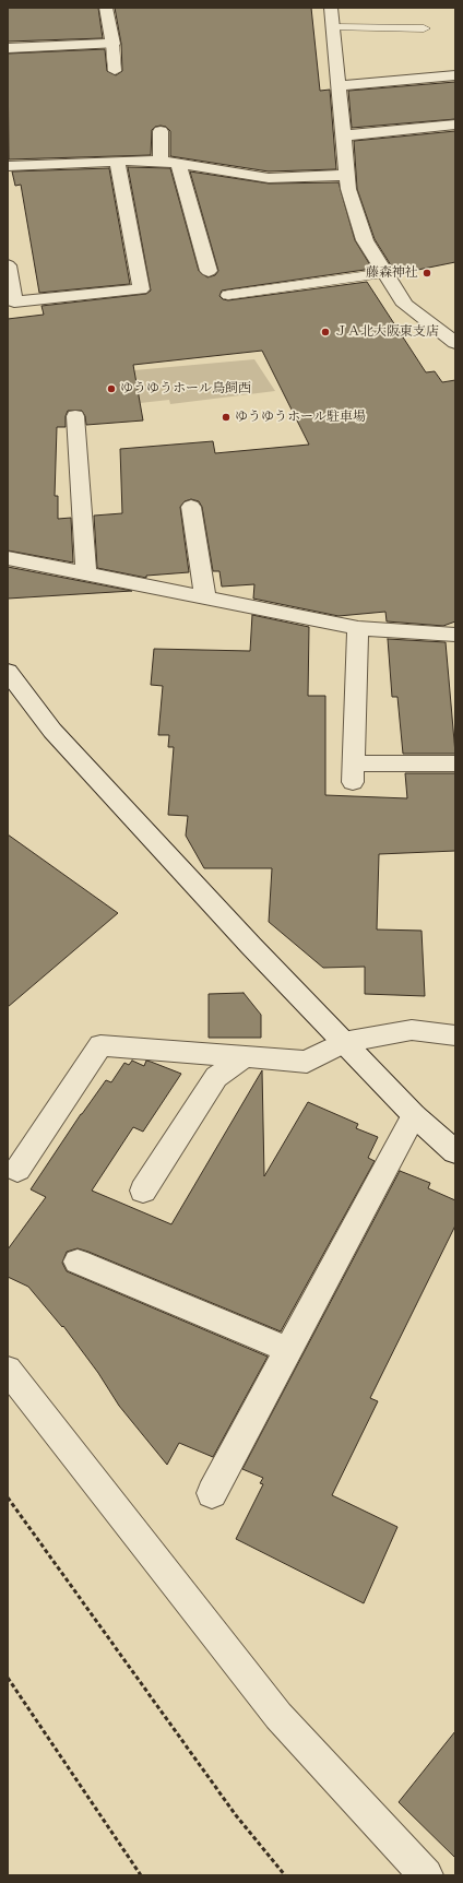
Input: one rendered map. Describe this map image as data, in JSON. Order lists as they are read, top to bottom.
{
  "places": [
    "藤森神社",
    "ＪＡ北大阪東支店",
    "ゆうゆうホール鳥飼西",
    "ゆうゆうホール駐車場"
  ]
}
